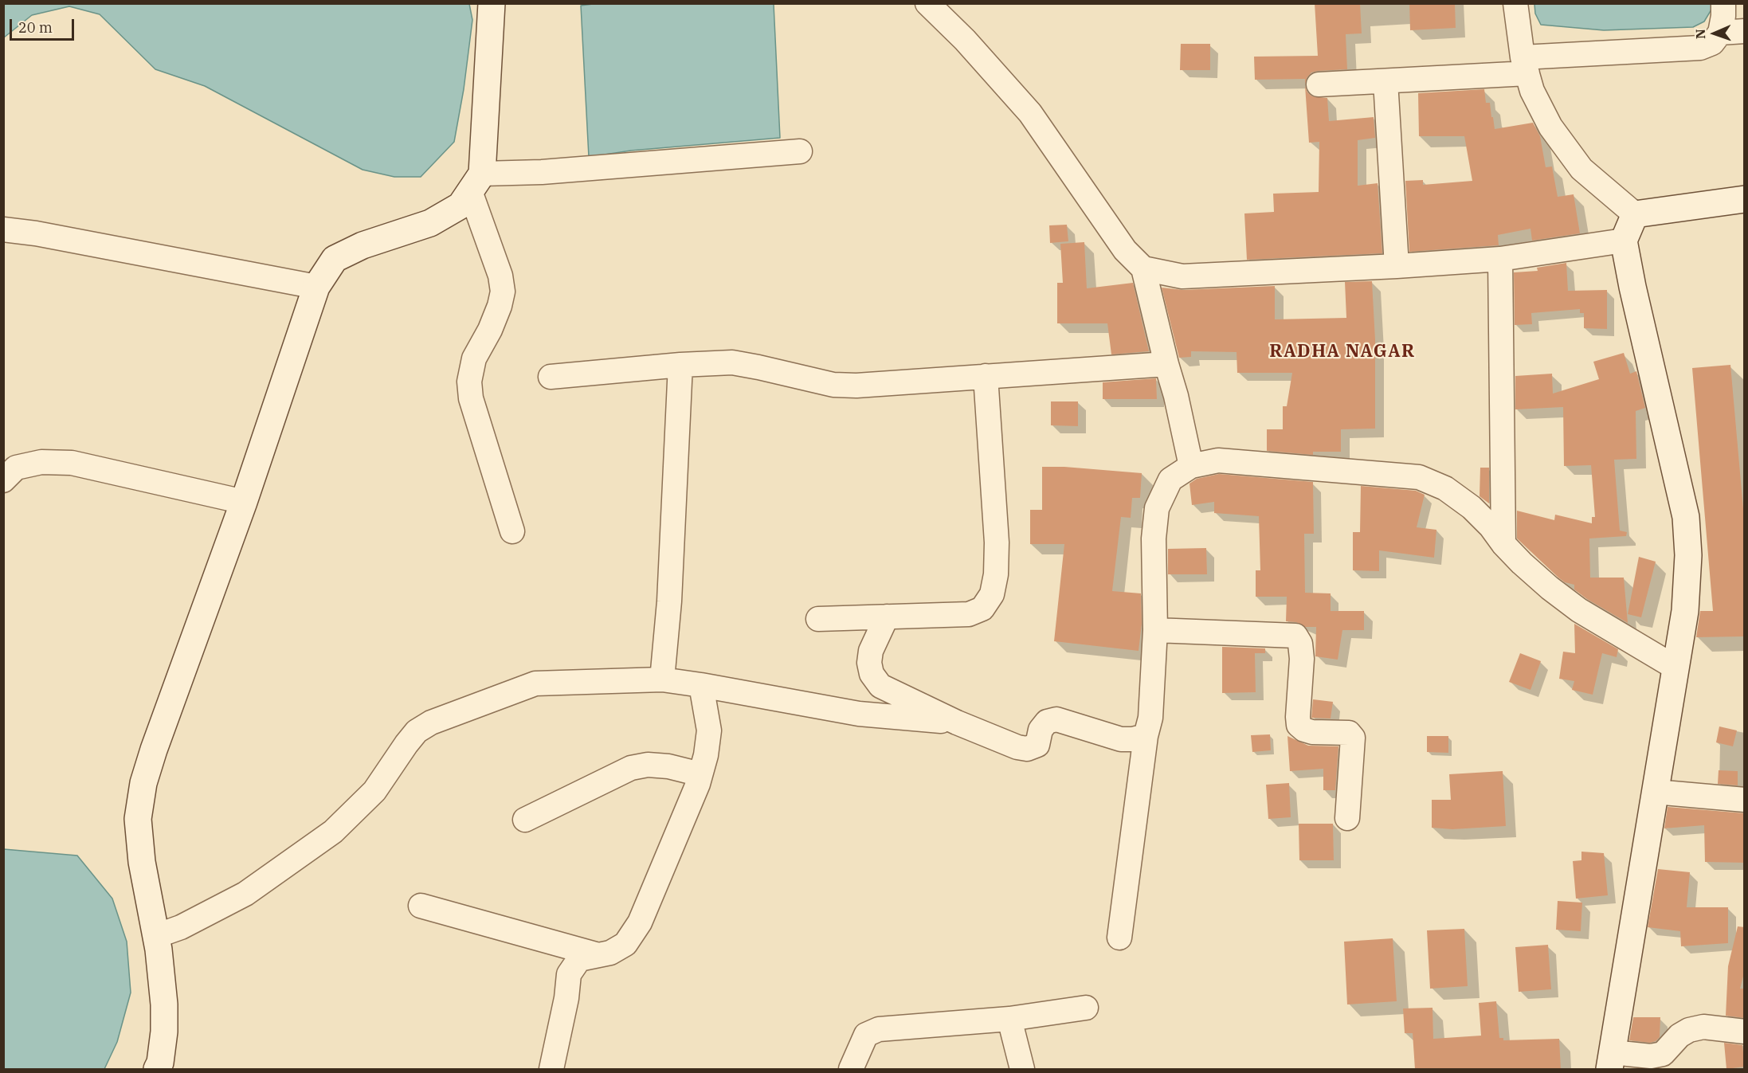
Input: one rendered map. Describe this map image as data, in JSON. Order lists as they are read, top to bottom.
{
  "districts": ["RADHA NAGAR"],
  "scale_bar": "20 m",
  "north": "left"
}
